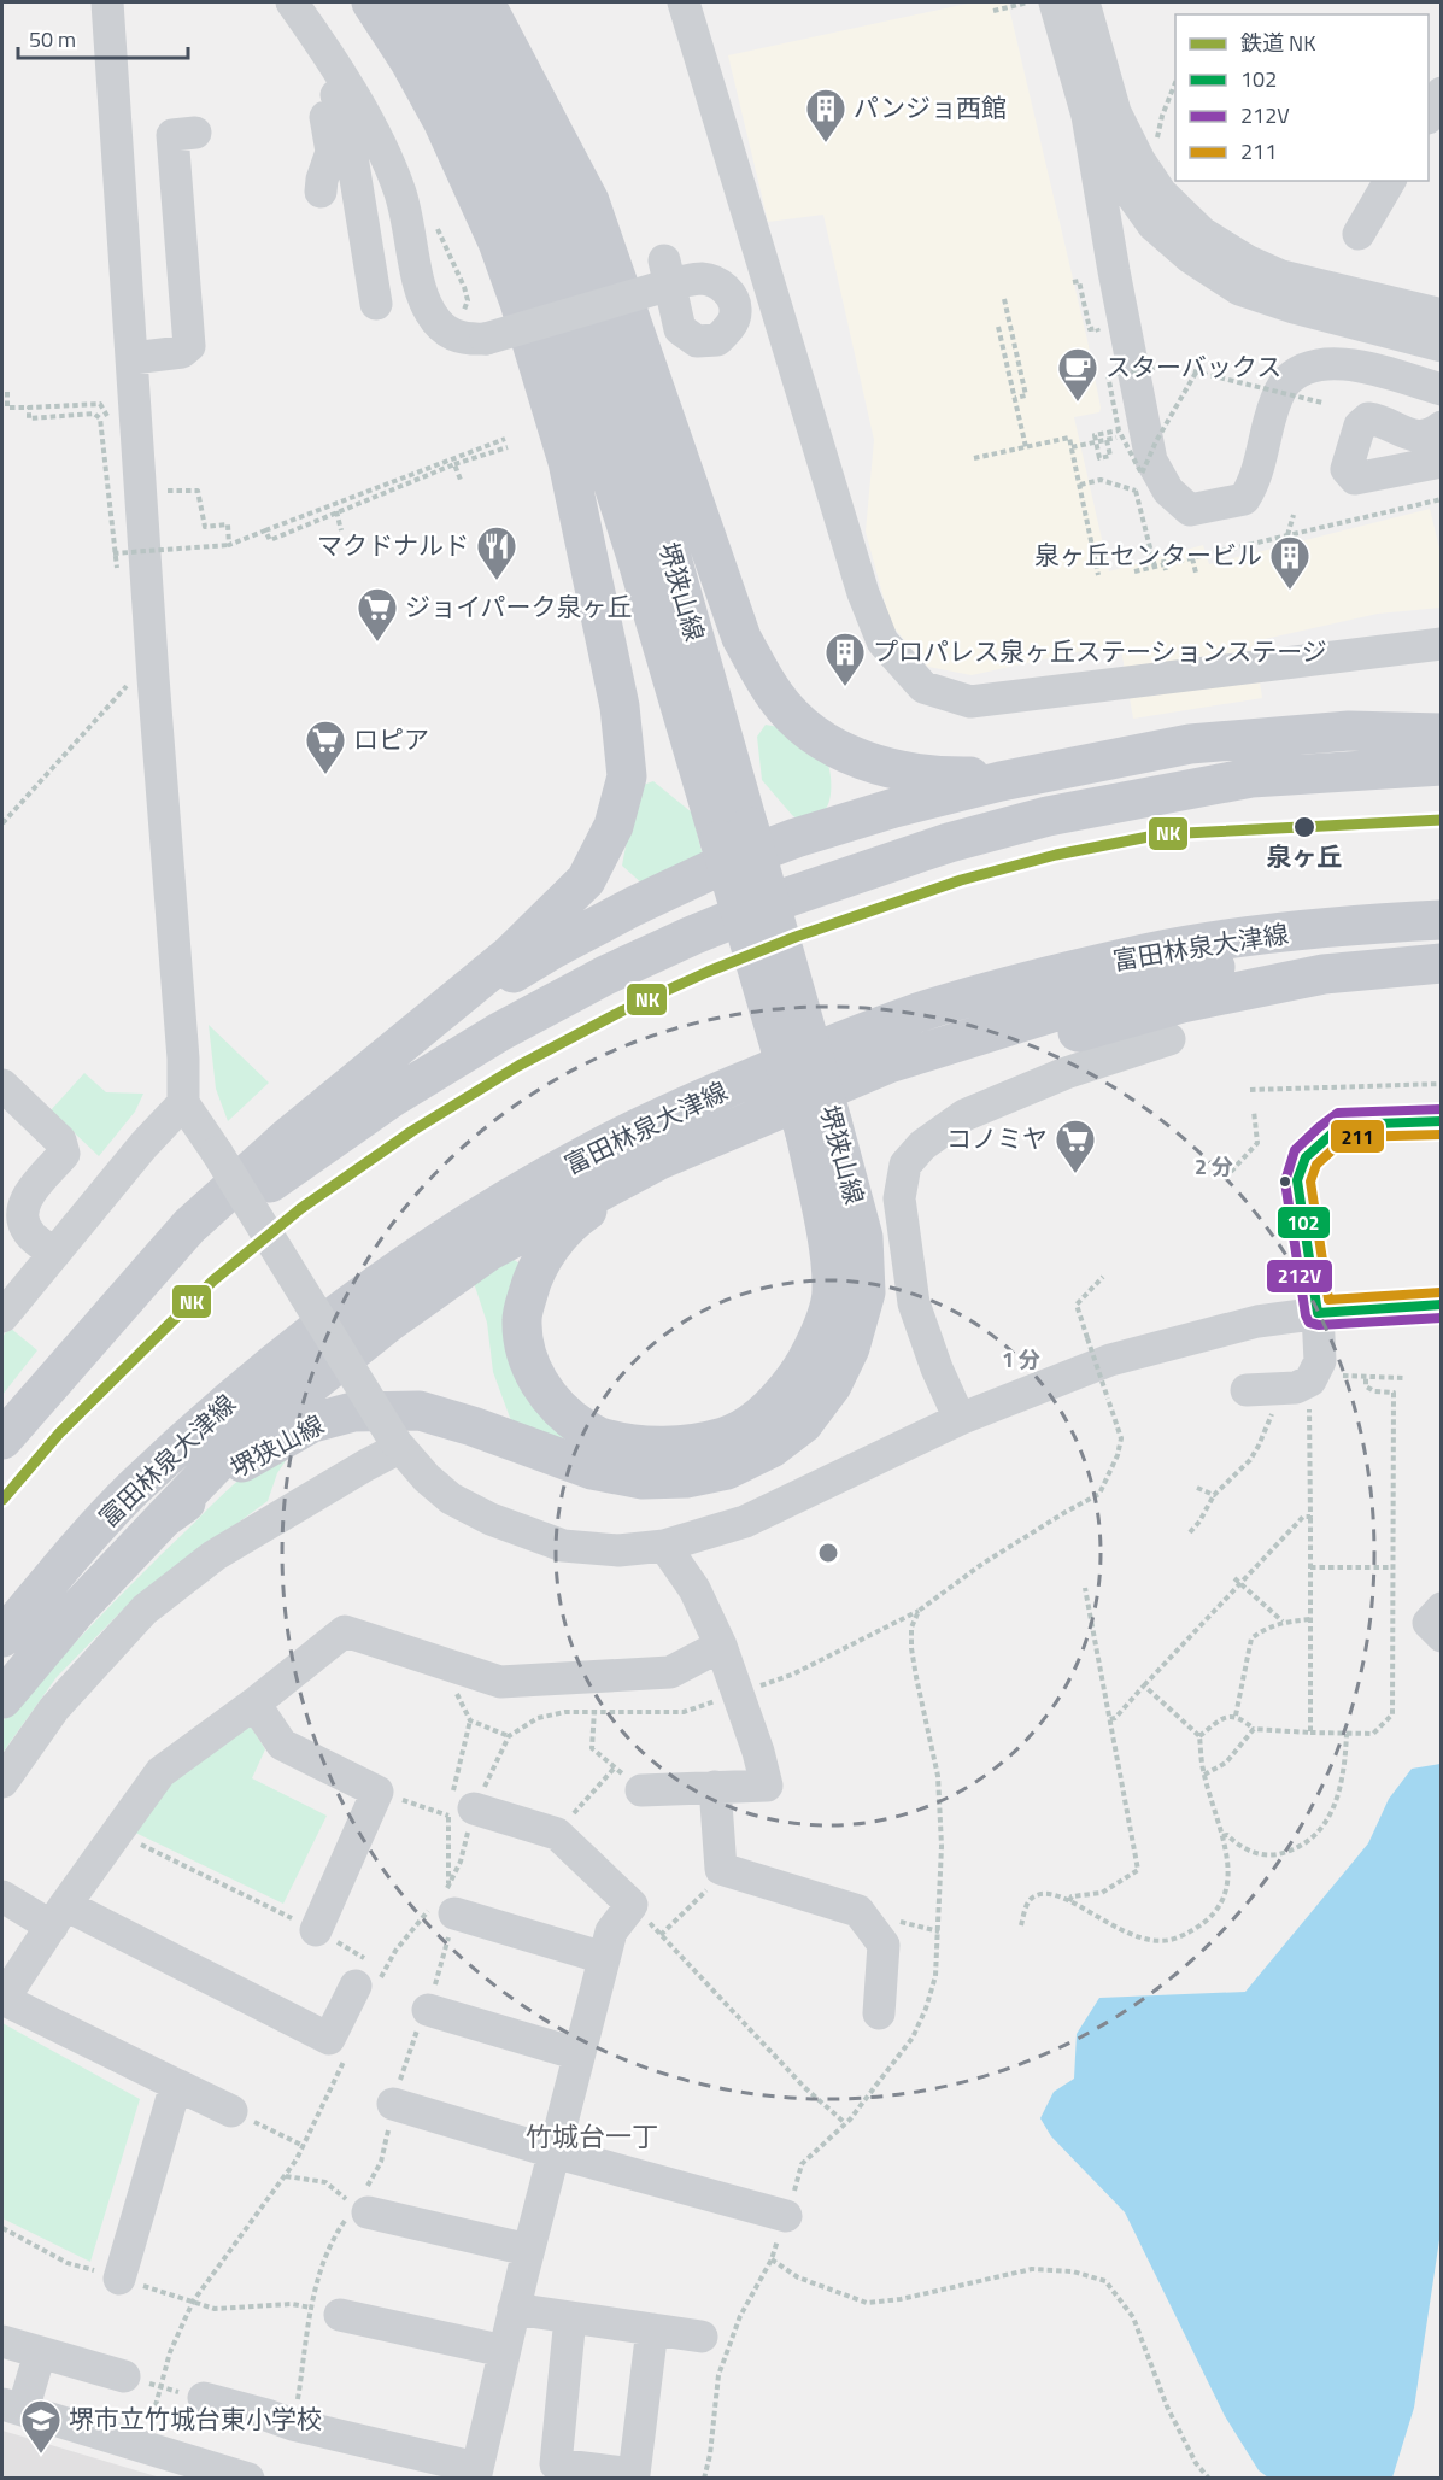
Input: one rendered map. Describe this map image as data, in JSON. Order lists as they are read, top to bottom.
{
  "streets": {
    "main road": ["堺狭山線", "富田林泉大津線"]
  },
  "districts": ["竹城台一丁"],
  "places": {
    "building": ["パンジョ西館", "泉ヶ丘センタービル", "プロパレス泉ヶ丘ステーションステージ"],
    "cafe": ["スターバックス"],
    "restaurant": ["マクドナルド"],
    "supermarket": ["ジョイパーク泉ヶ丘", "ロピア", "コノミヤ"],
    "other": ["泉ヶ丘"],
    "school or university": ["堺市立竹城台東小学校"]
  },
  "lines": [
    "rail line NK",
    "transit line 212V",
    "transit line 102",
    "transit line 211"
  ],
  "legend": [
    "鉄道 NK",
    "102",
    "212V",
    "211"
  ],
  "scale_bar": "50 m",
  "rings": ["2 分", "1 分"]
}
